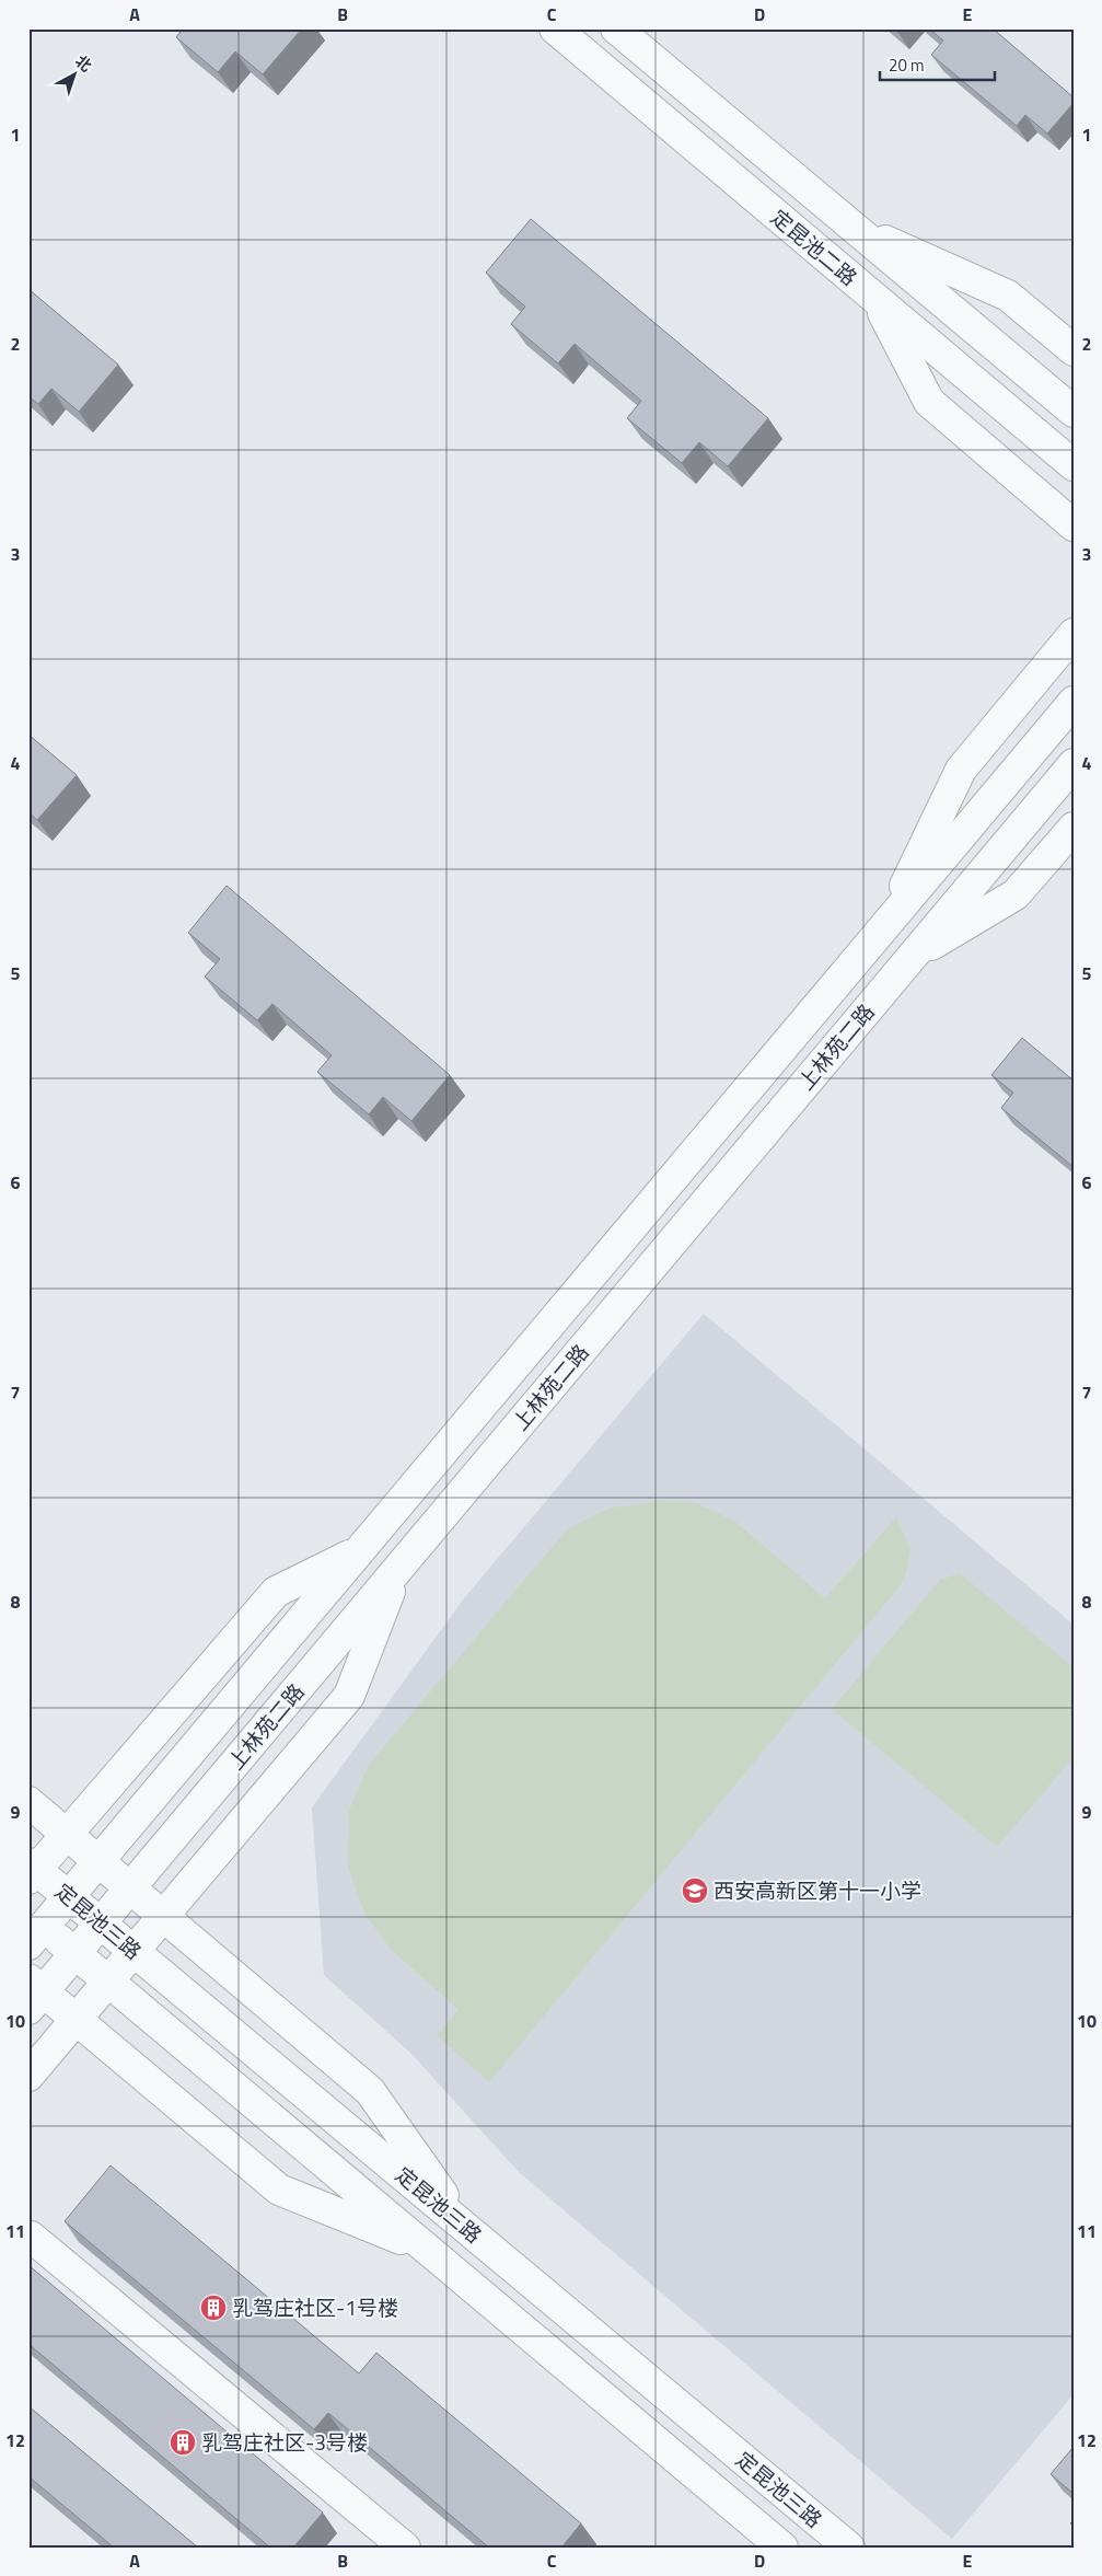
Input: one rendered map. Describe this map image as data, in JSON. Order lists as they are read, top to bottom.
{
  "streets": {
    "street": ["定昆池二路", "上林苑二路", "定昆池三路"]
  },
  "crossings": [
    ["上林苑二路", "定昆池三路"]
  ],
  "places": {
    "school or university": ["西安高新区第十一小学"],
    "building": ["乳驾庄社区-1号楼", "乳驾庄社区-3号楼"]
  },
  "scale_bar": "20 m",
  "north": "top right",
  "grid": {
    "columns": [
      "A",
      "B",
      "C",
      "D",
      "E"
    ],
    "rows": [
      "1",
      "2",
      "3",
      "4",
      "5",
      "6",
      "7",
      "8",
      "9",
      "10",
      "11",
      "12"
    ]
  }
}
